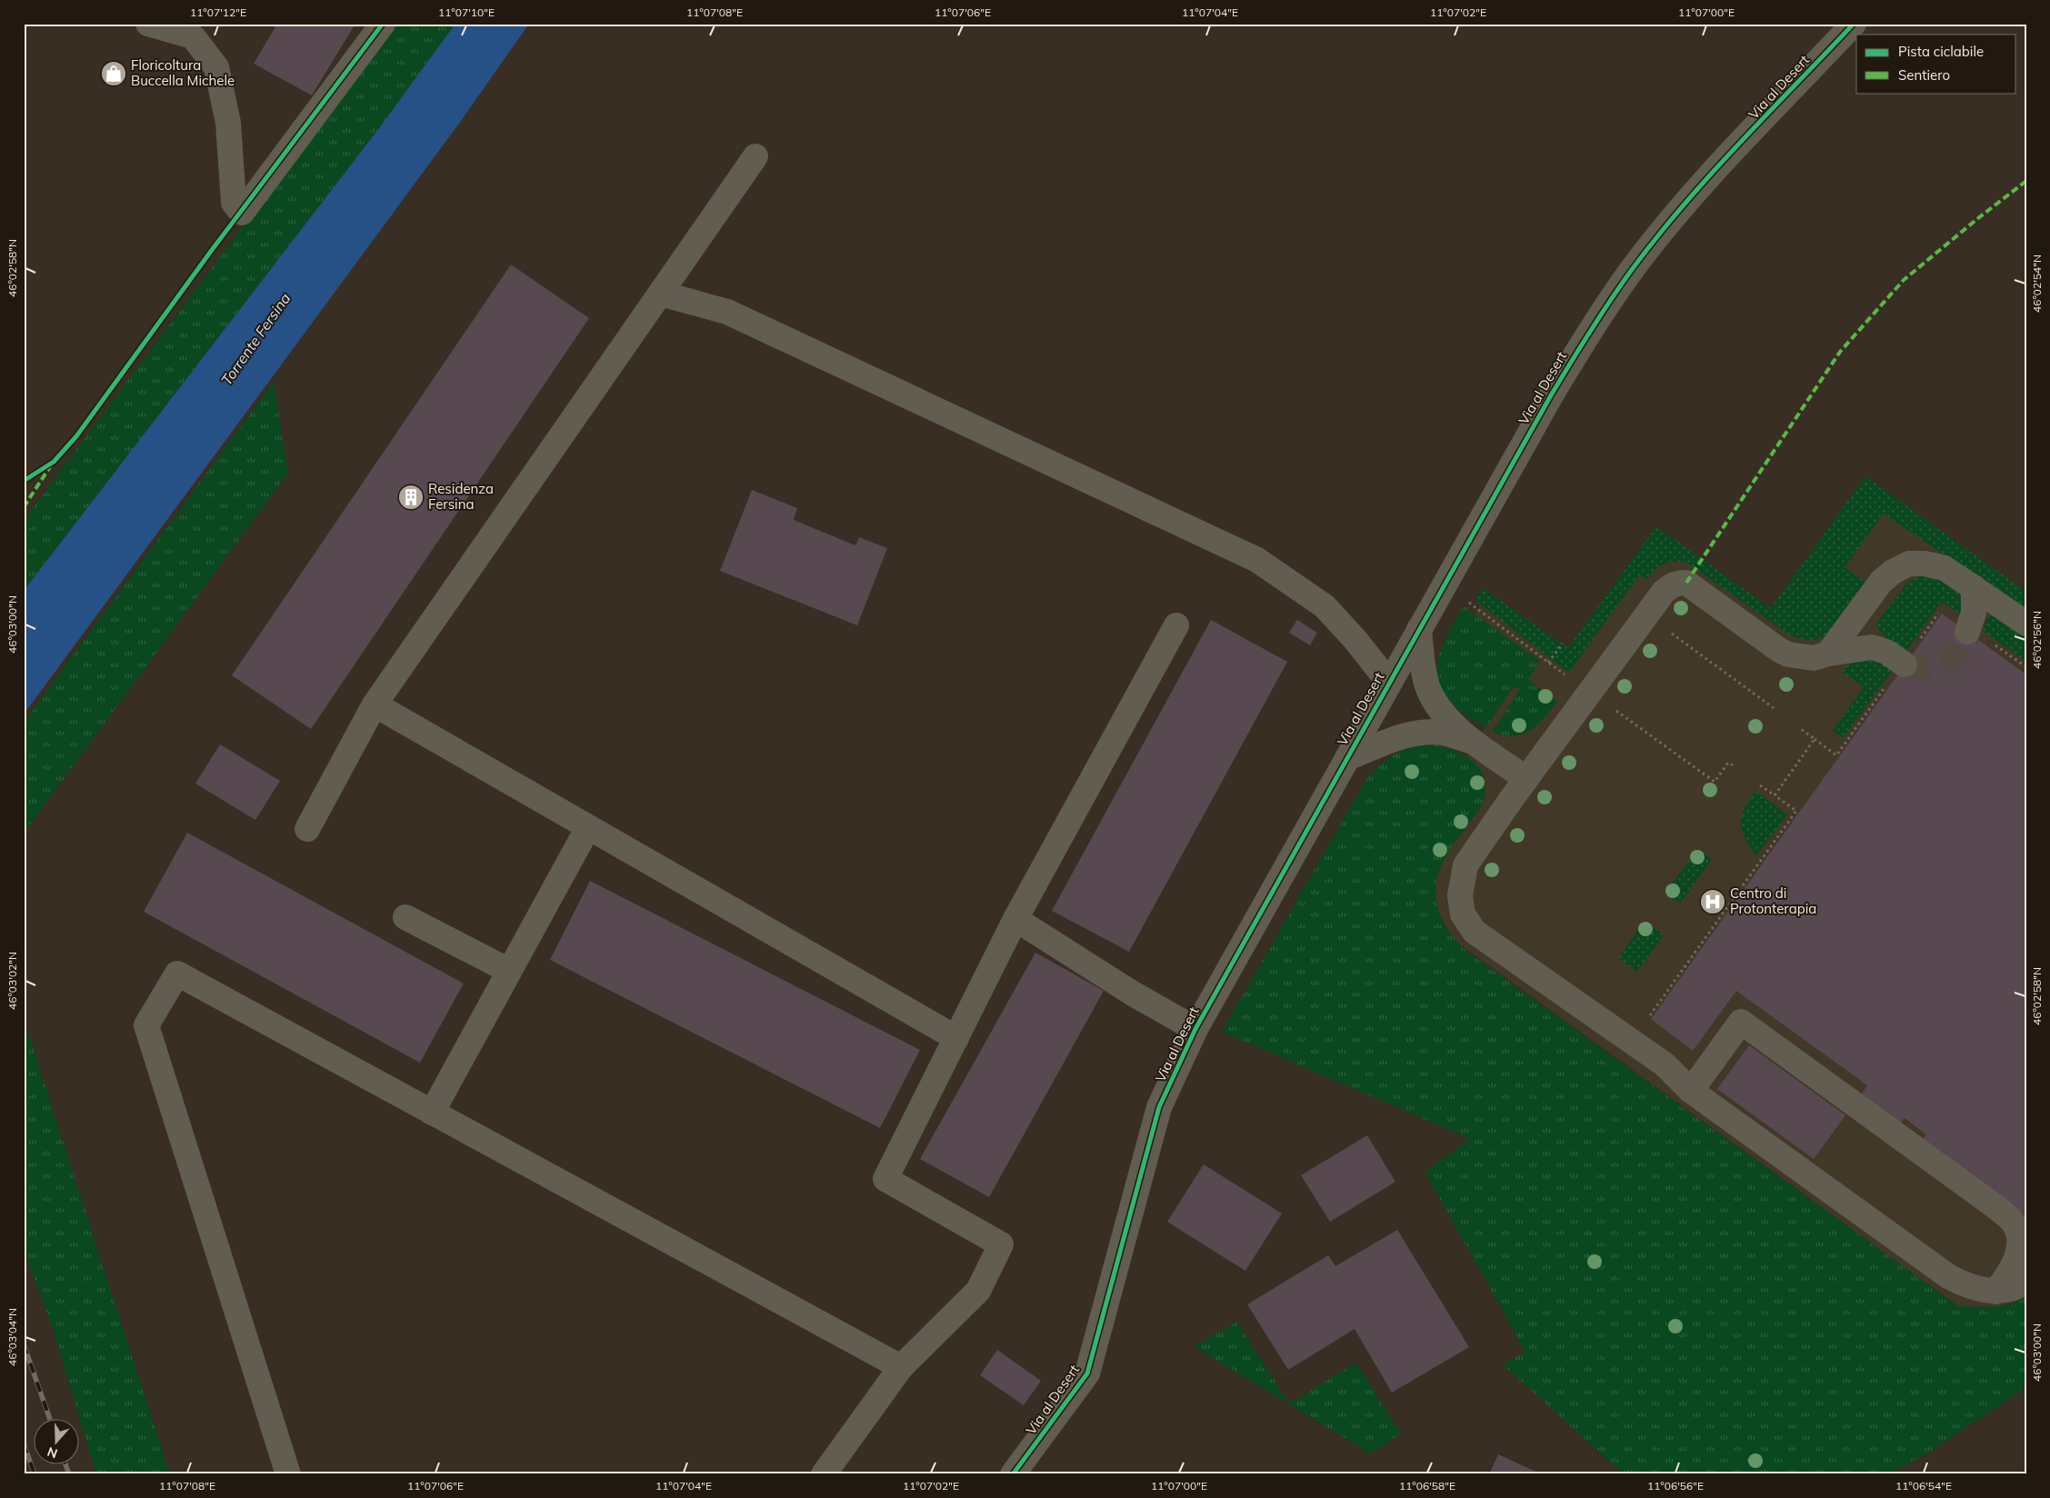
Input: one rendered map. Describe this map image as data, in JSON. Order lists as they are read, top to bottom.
{
  "streets": {
    "street": ["Via al Desert"]
  },
  "water": ["Torrente Fersina"],
  "places": {
    "shop": ["Floricoltura Buccella Michele"],
    "building": ["Residenza Fersina"],
    "hospital": ["Centro di Protonterapia"]
  },
  "legend": ["Pista ciclabile", "Sentiero"],
  "north": "bottom",
  "coordinates": [
    "11°07'12\"E",
    "11°07'10\"E",
    "11°07'08\"E",
    "11°07'06\"E",
    "11°07'04\"E",
    "11°07'02\"E",
    "11°07'00\"E",
    "46°02'58\"N",
    "46°02'54\"N",
    "46°03'00\"N",
    "46°02'56\"N",
    "46°03'02\"N",
    "46°03'04\"N",
    "11°06'58\"E",
    "11°06'56\"E",
    "11°06'54\"E"
  ]
}
